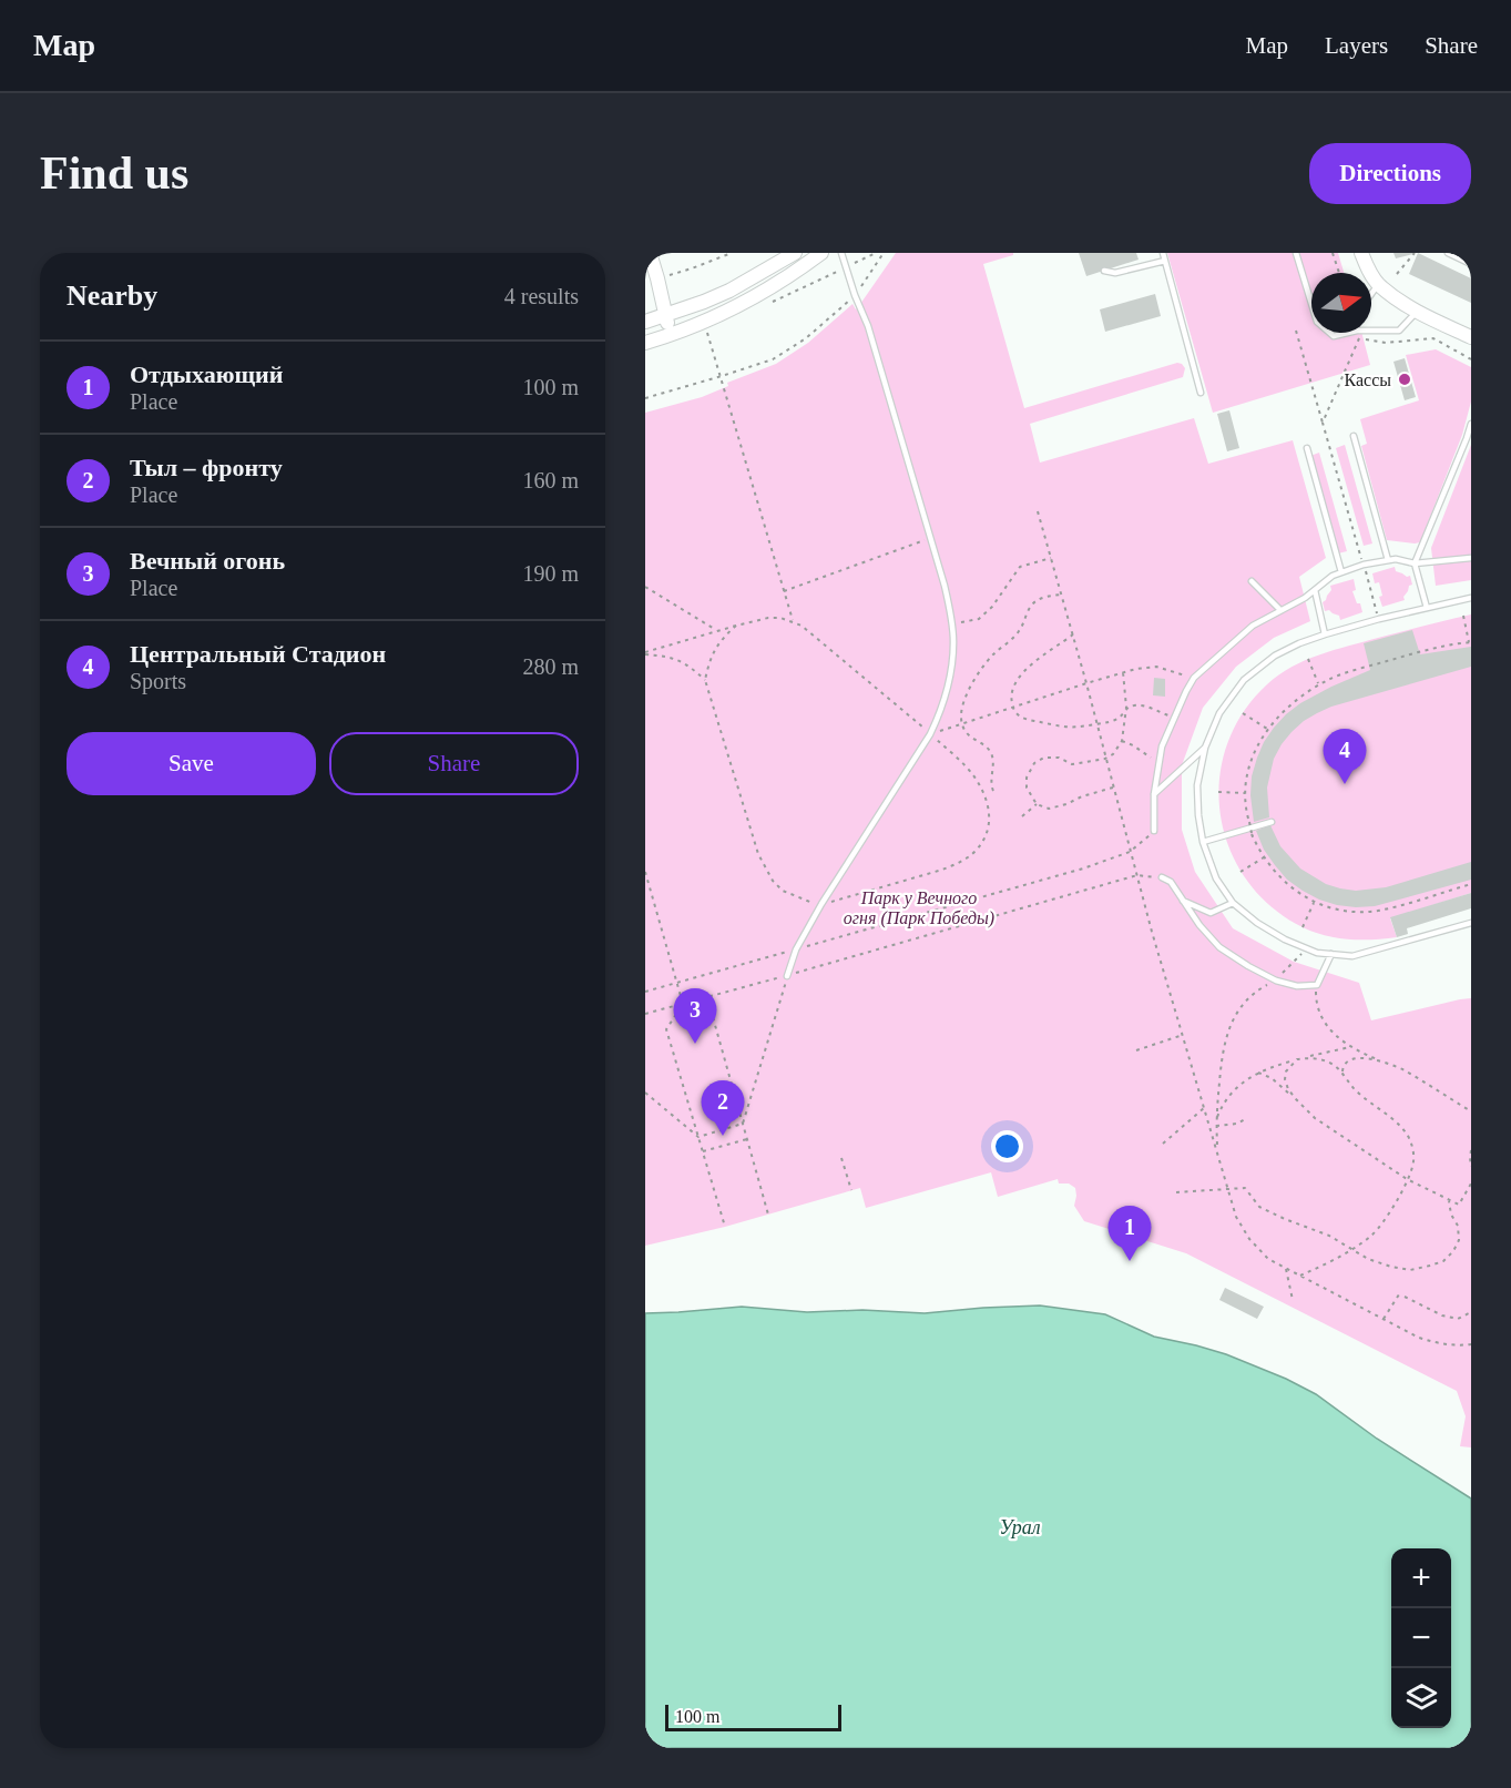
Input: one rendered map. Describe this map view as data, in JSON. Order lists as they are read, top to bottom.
{
  "water": ["Урал"],
  "parks": ["Парк у Вечного огня (Парк Победы)"],
  "places": ["Кассы"],
  "scale_bar": "100 m",
  "north": "right",
  "page": {
    "header": "Map",
    "nav": ["Map", "Layers", "Share"],
    "buttons": [
      "Directions",
      ["Save", "Share"]
    ],
    "title": "Find us",
    "heading": ["Nearby", "4 results"],
    "list": [
      {
        "mark": "1",
        "name": "Отдыхающий",
        "note": "Place",
        "value": "100 m"
      },
      {
        "mark": "2",
        "name": "Тыл – фронту",
        "note": "Place",
        "value": "160 m"
      },
      {
        "mark": "3",
        "name": "Вечный огонь",
        "note": "Place",
        "value": "190 m"
      },
      {
        "mark": "4",
        "name": "Центральный Стадион",
        "note": "Sports",
        "value": "280 m"
      }
    ],
    "pins": [
      "4",
      "3",
      "2",
      "1"
    ],
    "map_buttons": ["+", "−"],
    "scale": "100 m"
  }
}
